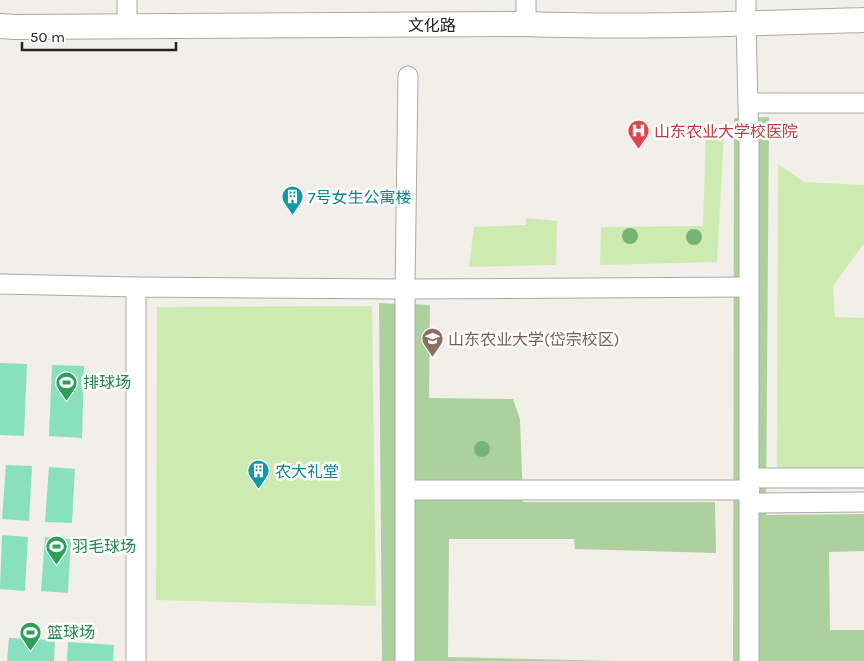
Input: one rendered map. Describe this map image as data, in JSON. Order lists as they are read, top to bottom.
{
  "streets": {
    "street": ["文化路"]
  },
  "places": {
    "hospital": ["山东农业大学校医院"],
    "building": ["7号女生公寓楼", "农大礼堂"],
    "school or university": ["山东农业大学(岱宗校区)"],
    "sports": ["排球场", "羽毛球场", "篮球场"]
  },
  "scale_bar": "50 m"
}
